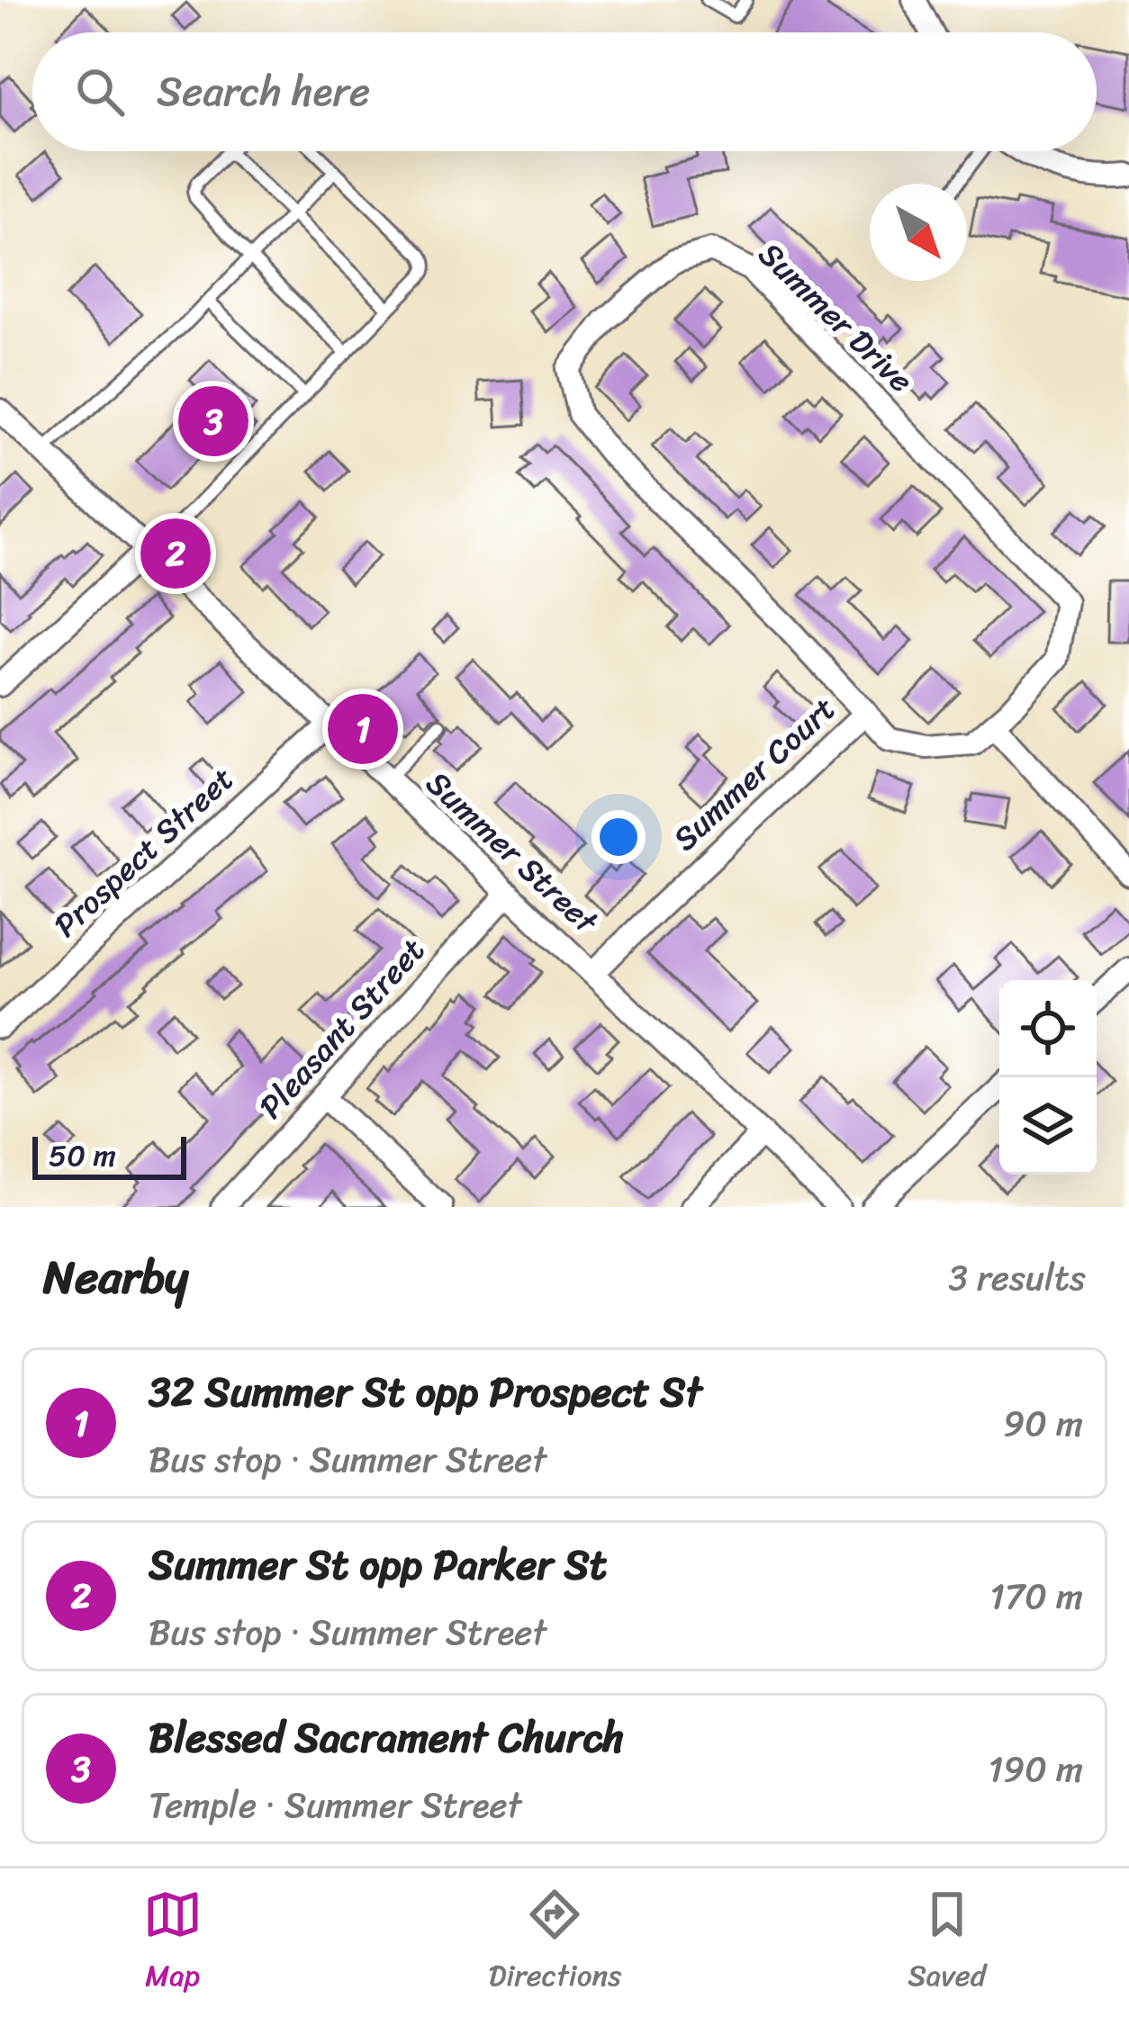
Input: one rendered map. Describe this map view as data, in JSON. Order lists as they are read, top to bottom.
{
  "streets": {
    "street": [
      "Summer Drive",
      "Summer Court",
      "Prospect Street",
      "Summer Street",
      "Pleasant Street"
    ]
  },
  "crossings": [
    ["Summer Drive", "Summer Court"],
    ["Summer Court", "Summer Street"],
    ["Prospect Street", "Summer Street"],
    ["Summer Street", "Pleasant Street"]
  ],
  "scale_bar": "50 m",
  "north": "bottom right",
  "page": {
    "search": "Search here",
    "pins": ["3", "2", "1"],
    "scale": "50 m",
    "heading": ["Nearby", "3 results"],
    "list": [
      {
        "mark": "1",
        "name": "32 Summer St opp Prospect St",
        "note": "Bus stop · Summer Street",
        "value": "90 m"
      },
      {
        "mark": "2",
        "name": "Summer St opp Parker St",
        "note": "Bus stop · Summer Street",
        "value": "170 m"
      },
      {
        "mark": "3",
        "name": "Blessed Sacrament Church",
        "note": "Temple · Summer Street",
        "value": "190 m"
      }
    ],
    "nav": ["Map", "Directions", "Saved"]
  }
}
